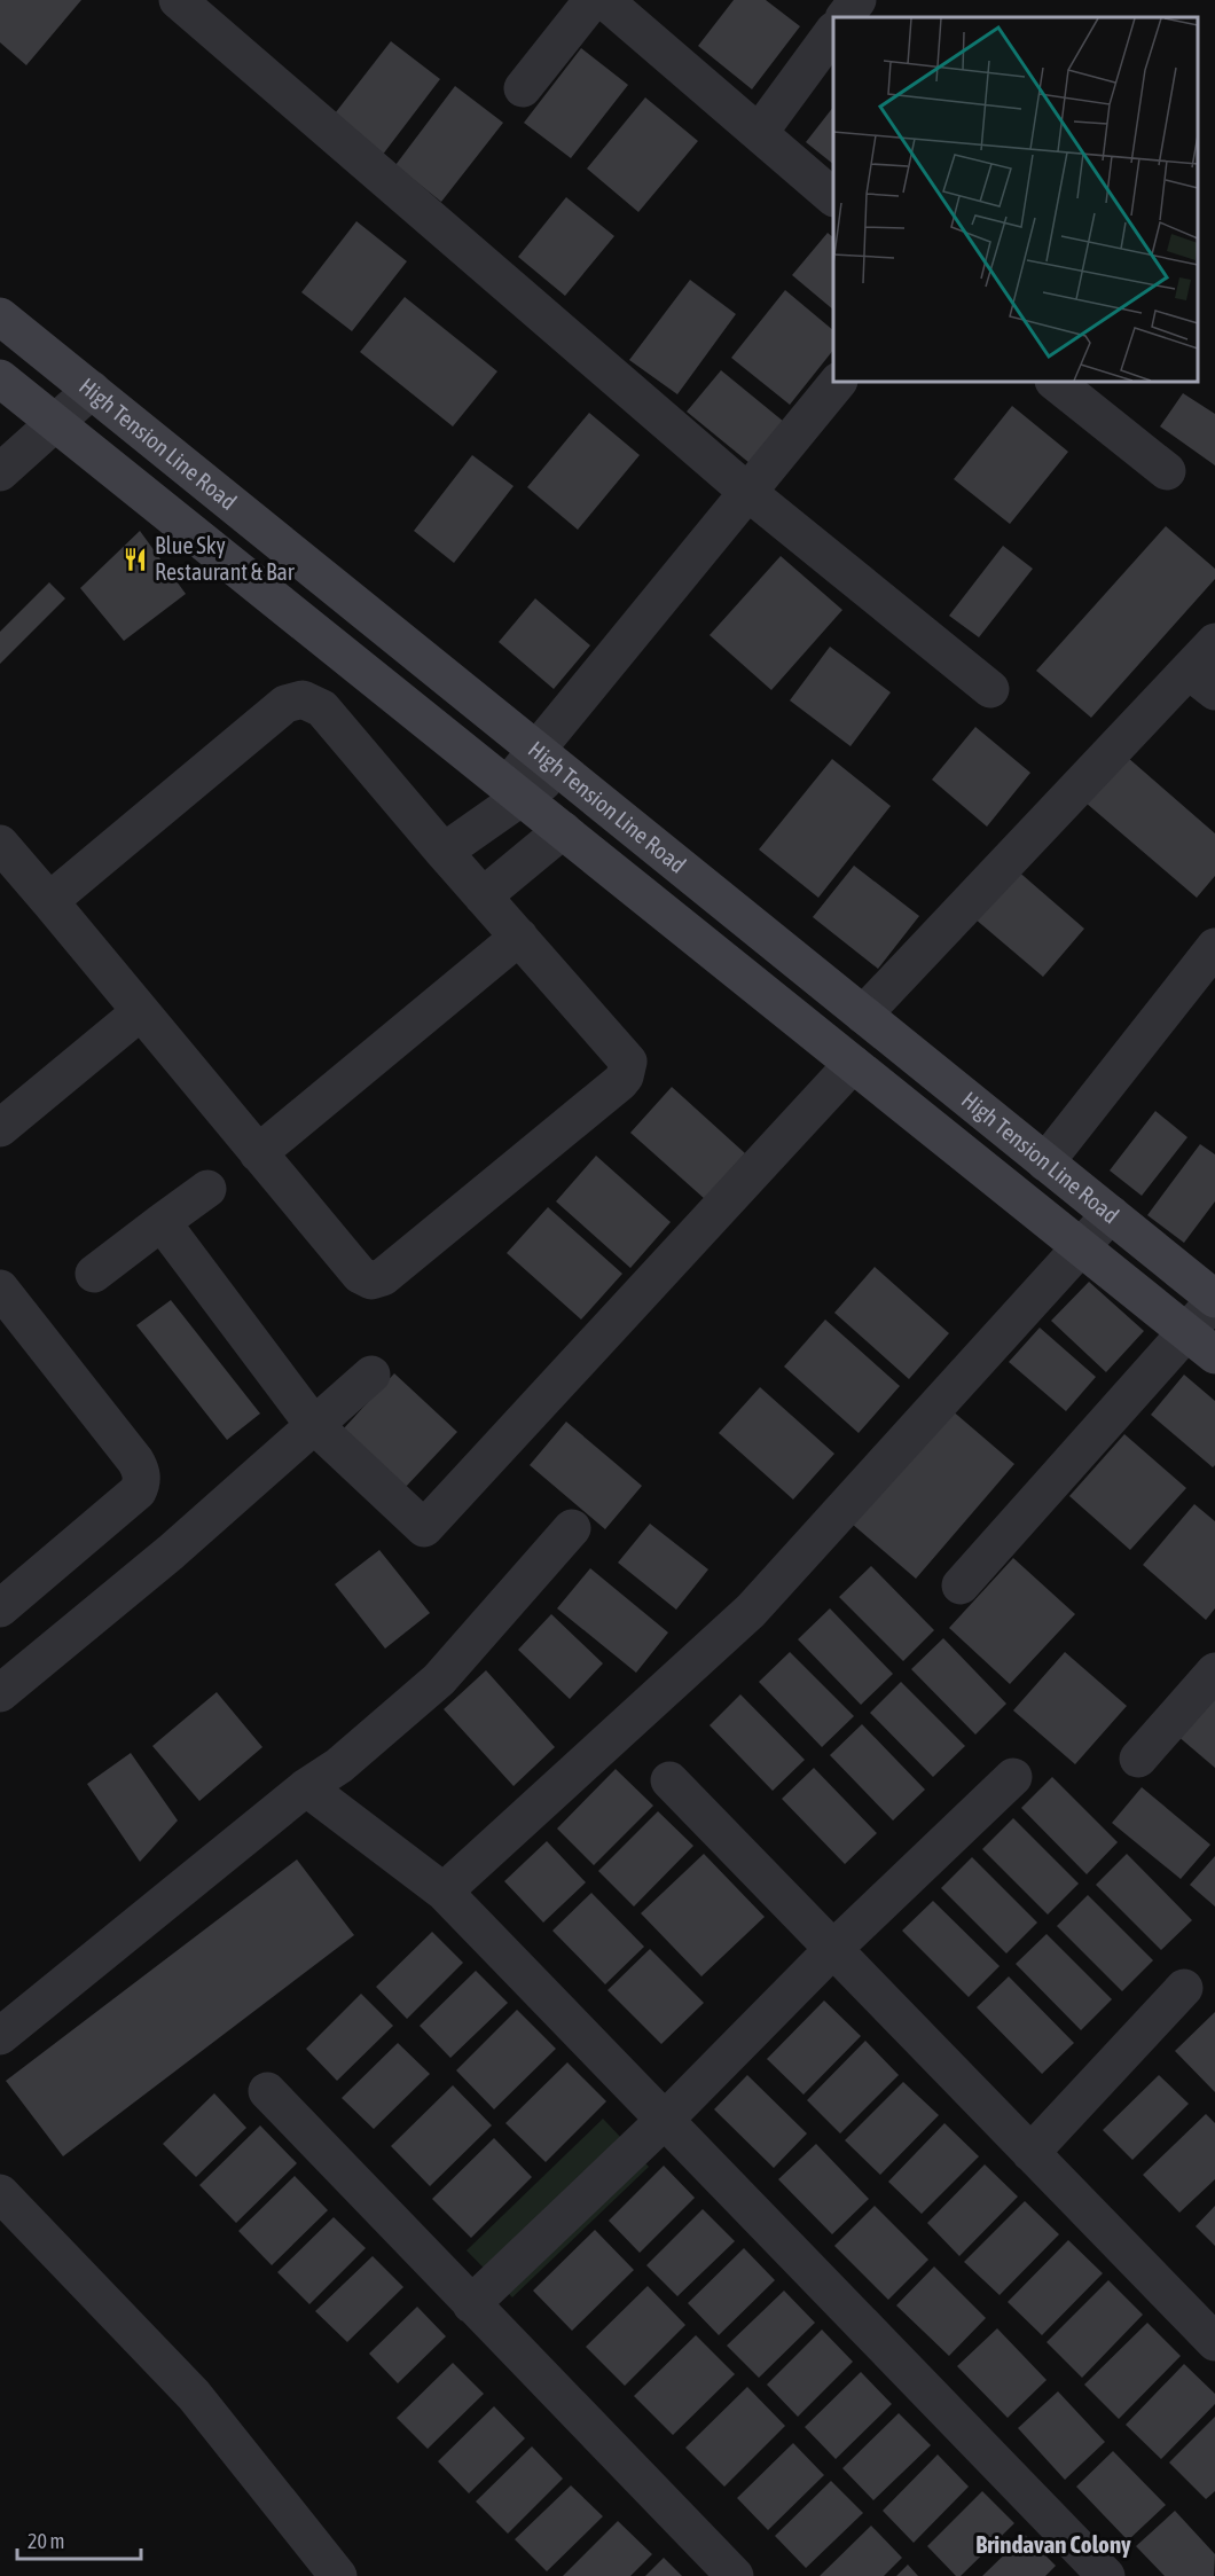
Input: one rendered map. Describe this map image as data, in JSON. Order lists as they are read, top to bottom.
{
  "streets": {
    "main road": ["High Tension Line Road"]
  },
  "districts": ["Brindavan Colony"],
  "places": {
    "restaurant": ["Blue Sky Restaurant & Bar"]
  },
  "scale_bar": "20 m"
}
